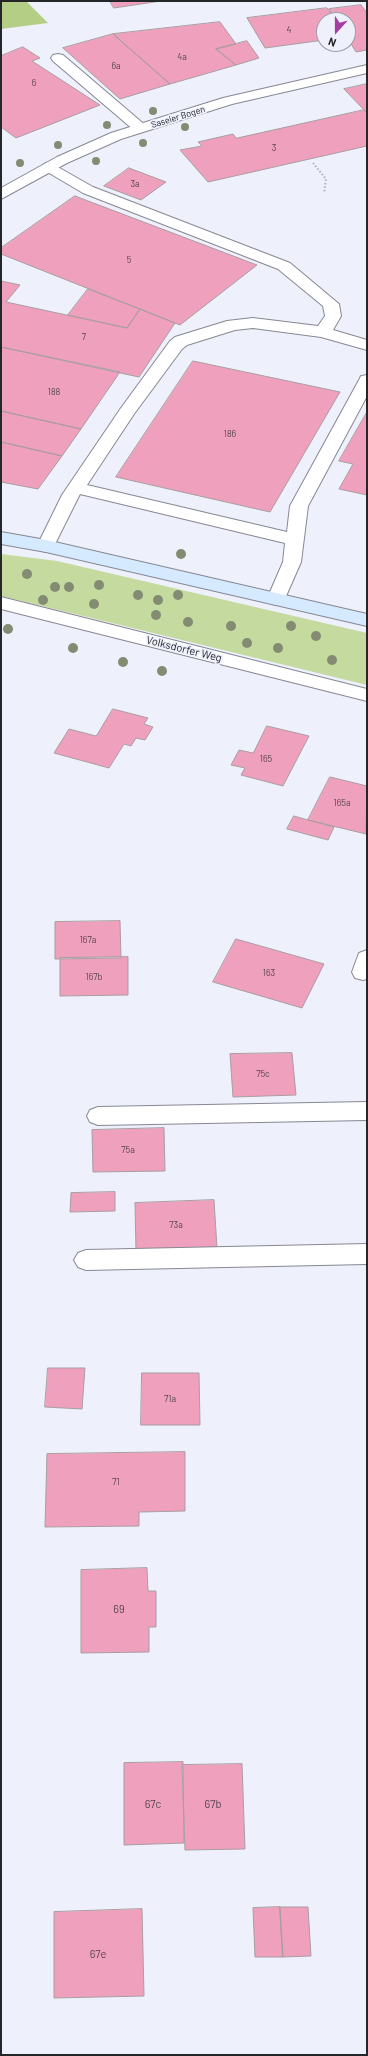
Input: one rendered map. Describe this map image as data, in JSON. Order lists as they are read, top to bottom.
{
  "streets": {
    "street": ["Saseler Bogen", "Volksdorfer Weg"]
  },
  "house_numbers": [
    "4",
    "4a",
    "6a",
    "6",
    "3",
    "3a",
    "5",
    "7",
    "188",
    "186",
    "165",
    "165a",
    "167a",
    "163",
    "167b",
    "75c",
    "75a",
    "73a",
    "71a",
    "71",
    "69",
    "67c",
    "67b",
    "67e"
  ],
  "north": "bottom"
}
